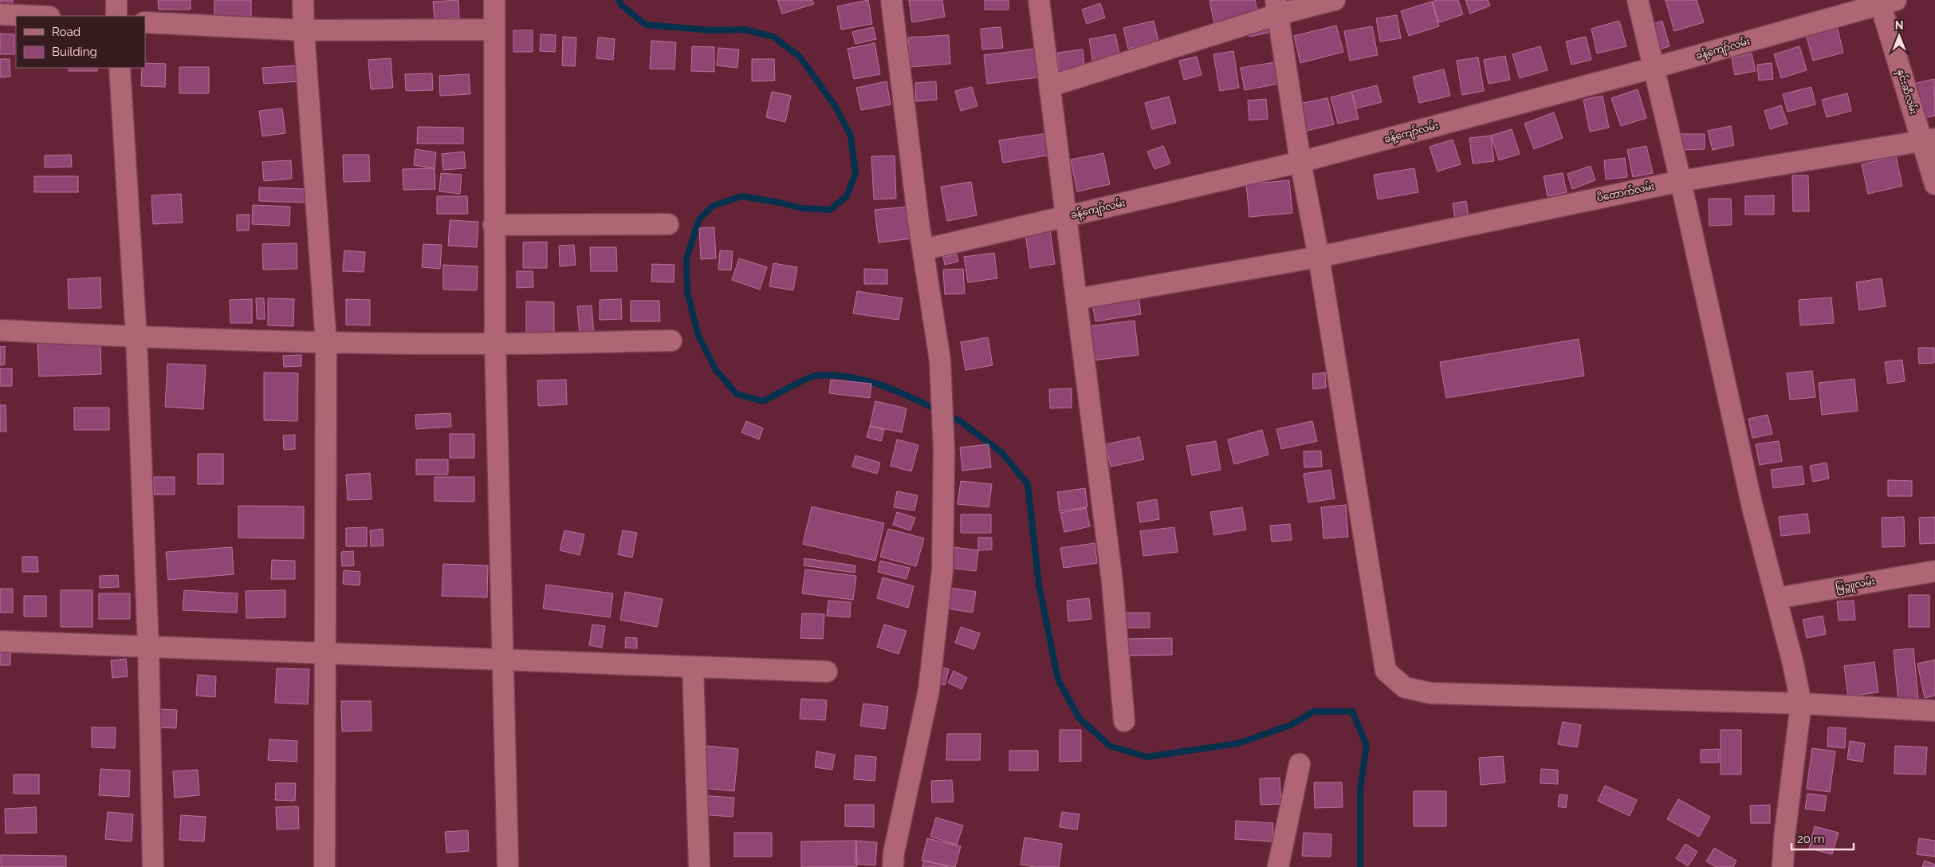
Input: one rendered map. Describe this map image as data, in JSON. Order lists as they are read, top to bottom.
{
  "streets": {
    "street": [
      "ခန့်ကျော်လမ်း",
      "နှင်းဆီလမ်း",
      "ပိတောက်လမ်း",
      "မြဉ္ဇူလမ်း"
    ]
  },
  "crossings": [
    ["ခန့်ကျော်လမ်း", "နှင်းဆီလမ်း"],
    ["နှင်းဆီလမ်း", "ပိတောက်လမ်း"]
  ],
  "legend": ["Road", "Building"],
  "scale_bar": "20 m",
  "north": "top"
}
